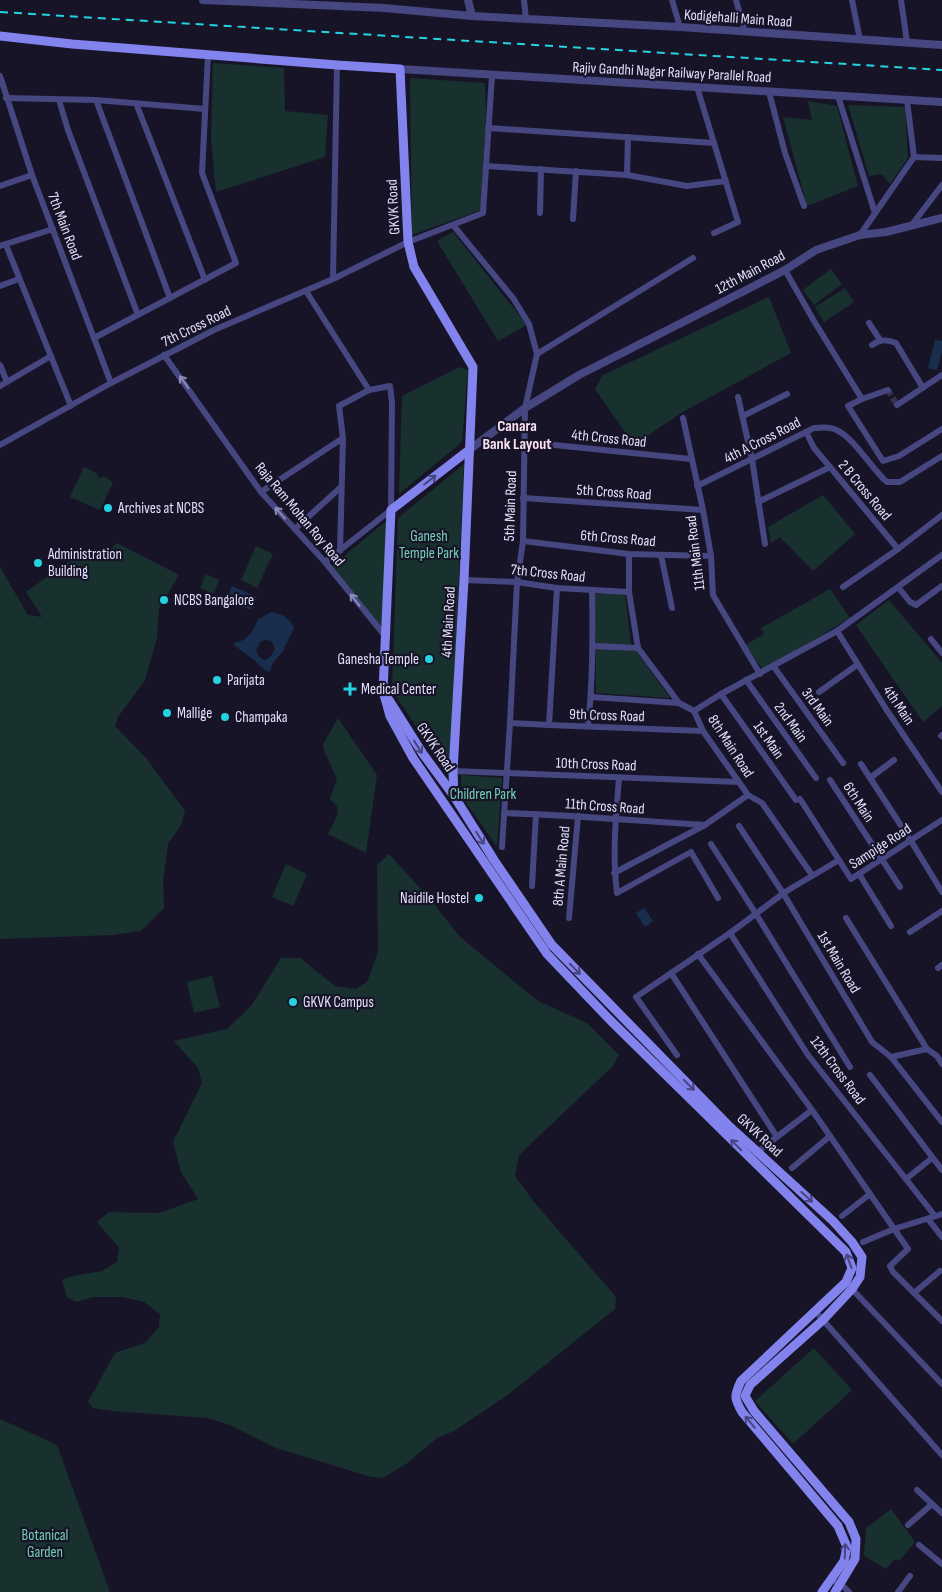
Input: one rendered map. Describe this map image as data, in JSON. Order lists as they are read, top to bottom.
{
  "streets": {
    "main road": ["GKVK Road", "4th Main Road"],
    "street": [
      "Kodigehalli Main Road",
      "Rajiv Gandhi Nagar Railway Parallel Road",
      "7th Main Road",
      "12th Main Road",
      "7th Cross Road",
      "4th Cross Road",
      "4th A Cross Road",
      "2 B Cross Road",
      "5th Cross Road",
      "5th Main Road",
      "Raja Ram Mohan Roy Road",
      "6th Cross Road",
      "11th Main Road",
      "4th Main",
      "3rd Main",
      "9th Cross Road",
      "2nd Main",
      "1st Main",
      "8th Main Road",
      "10th Cross Road",
      "6th Main",
      "11th Cross Road",
      "Sampige Road",
      "8th A Main Road",
      "1st Main Road",
      "12th Cross Road"
    ]
  },
  "crossings": [
    ["Rajiv Gandhi Nagar Railway Parallel Road", "GKVK Road"],
    ["GKVK Road", "12th Main Road"],
    ["GKVK Road", "7th Cross Road"],
    ["GKVK Road", "Raja Ram Mohan Roy Road"],
    ["GKVK Road", "4th Main Road"],
    ["7th Main Road", "7th Cross Road"],
    ["12th Main Road", "5th Main Road"],
    ["12th Main Road", "4th Main Road"],
    ["7th Cross Road", "5th Main Road"],
    ["7th Cross Road", "Raja Ram Mohan Roy Road"],
    ["7th Cross Road", "4th Main Road"],
    ["7th Cross Road", "8th Main Road"],
    ["4th Cross Road", "5th Main Road"],
    ["4th Cross Road", "11th Main Road"],
    ["4th A Cross Road", "2 B Cross Road"],
    ["4th A Cross Road", "11th Main Road"],
    ["5th Cross Road", "5th Main Road"],
    ["5th Cross Road", "11th Main Road"],
    ["5th Main Road", "6th Cross Road"],
    ["5th Main Road", "9th Cross Road"],
    ["5th Main Road", "10th Cross Road"],
    ["5th Main Road", "11th Cross Road"],
    ["6th Cross Road", "11th Main Road"],
    ["6th Cross Road", "8th Main Road"],
    ["4th Main Road", "10th Cross Road"],
    ["9th Cross Road", "8th Main Road"],
    ["1st Main", "Sampige Road"],
    ["8th Main Road", "10th Cross Road"],
    ["8th Main Road", "11th Cross Road"],
    ["8th Main Road", "Sampige Road"],
    ["6th Main", "Sampige Road"],
    ["11th Cross Road", "8th A Main Road"],
    ["Sampige Road", "1st Main Road"],
    ["Sampige Road", "12th Cross Road"]
  ],
  "one_way": ["Raja Ram Mohan Roy Road"],
  "districts": ["Canara Bank Layout"],
  "parks": ["Ganesh Temple Park", "Children Park", "Botanical Garden"],
  "places": {
    "other": [
      "Archives at NCBS",
      "Administration Building",
      "NCBS Bangalore",
      "Ganesha Temple",
      "Parijata",
      "Mallige",
      "Champaka",
      "Naidile Hostel",
      "GKVK Campus"
    ],
    "health": ["Medical Center"]
  }
}
